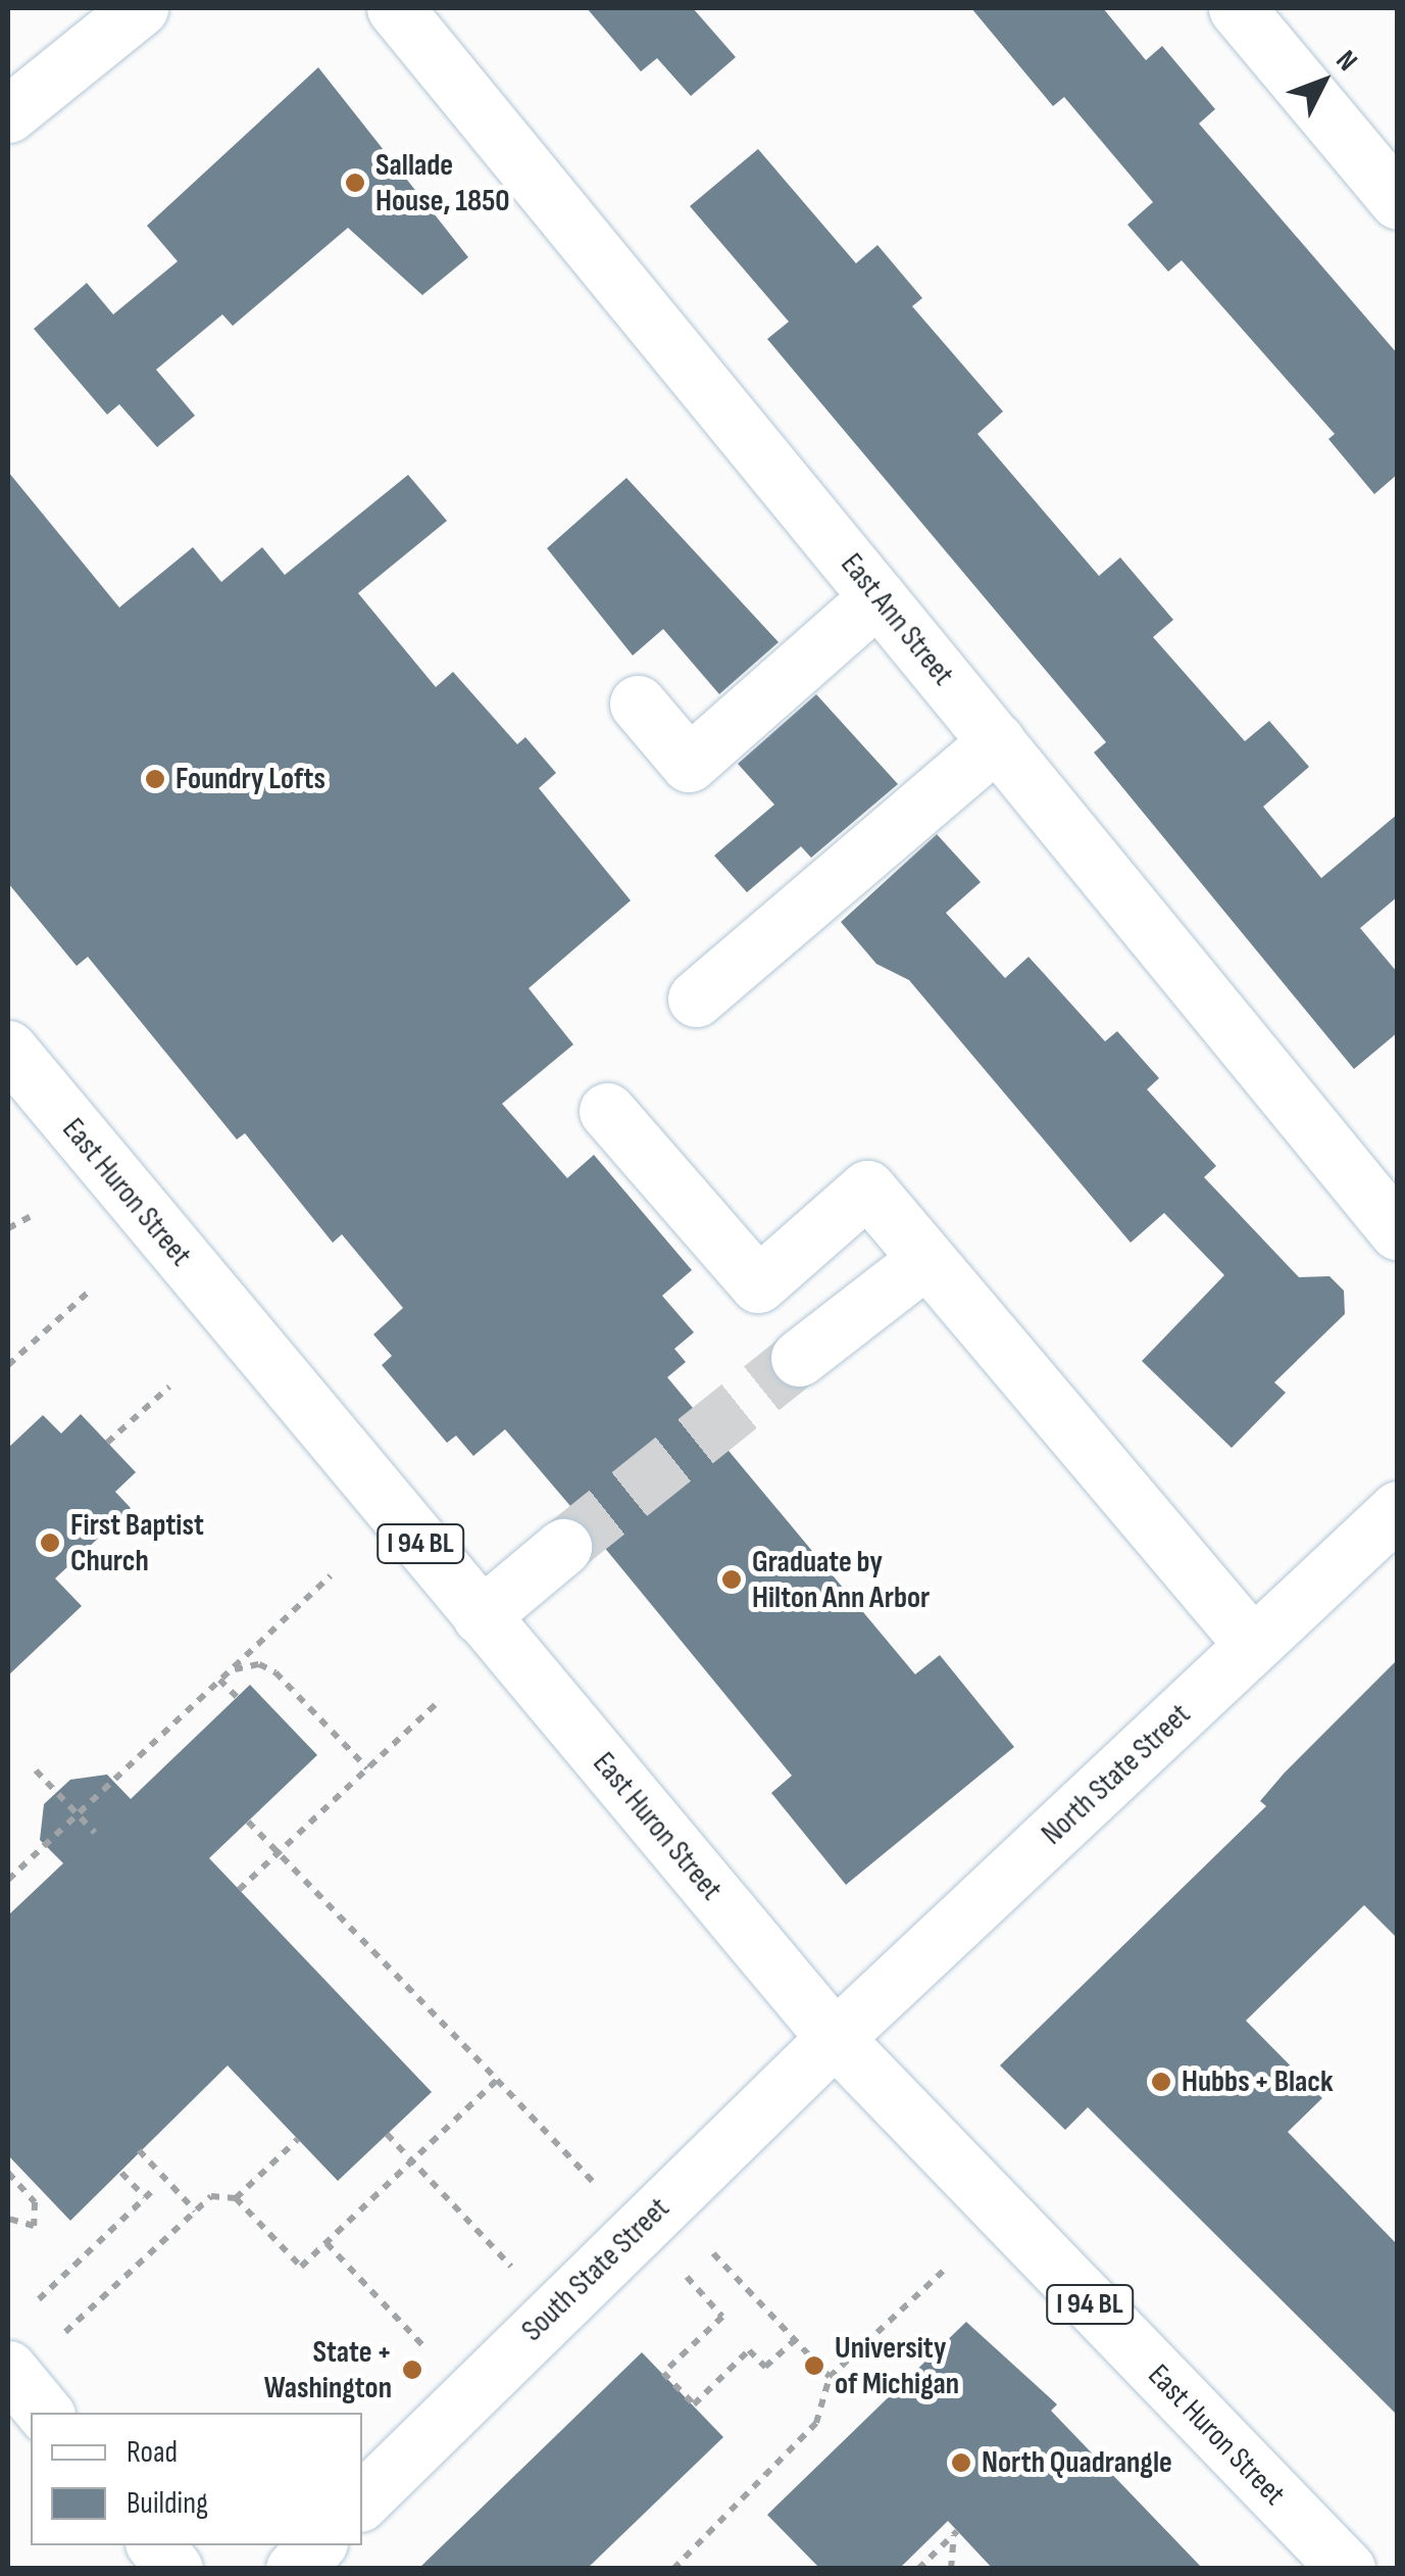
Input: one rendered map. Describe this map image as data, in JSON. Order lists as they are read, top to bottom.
{
  "streets": {
    "main road": [
      "East Ann Street",
      "East Huron Street",
      "I 94 BL",
      "North State Street",
      "South State Street"
    ]
  },
  "crossings": [
    ["East Huron Street", "North State Street"],
    ["East Huron Street", "South State Street"],
    ["North State Street", "South State Street"]
  ],
  "places": [
    "Sallade House, 1850",
    "Foundry Lofts",
    "First Baptist Church",
    "Graduate by Hilton Ann Arbor",
    "Hubbs + Black",
    "University of Michigan",
    "State + Washington",
    "North Quadrangle"
  ],
  "legend": ["Road", "Building"],
  "north": "top right"
}
